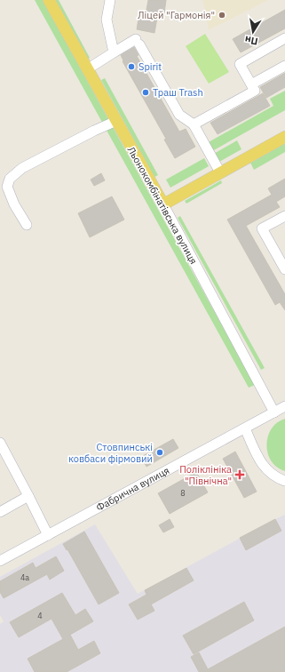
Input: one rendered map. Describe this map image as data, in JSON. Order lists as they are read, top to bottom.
{
  "streets": {
    "main road": ["Льонокомбінатівська вулиця"],
    "street": ["Фабрична вулиця"]
  },
  "crossings": [
    ["Льонокомбінатівська вулиця", "Фабрична вулиця"]
  ],
  "places": {
    "other": [
      "Ліцей \"Гармонія\"",
      "Spirit",
      "Траш Trash",
      "Стовпинські ковбаси фірмовий"
    ],
    "health": ["Поліклініка \"Північна\""]
  },
  "house_numbers": ["8", "4а", "4"],
  "north": "bottom"
}
